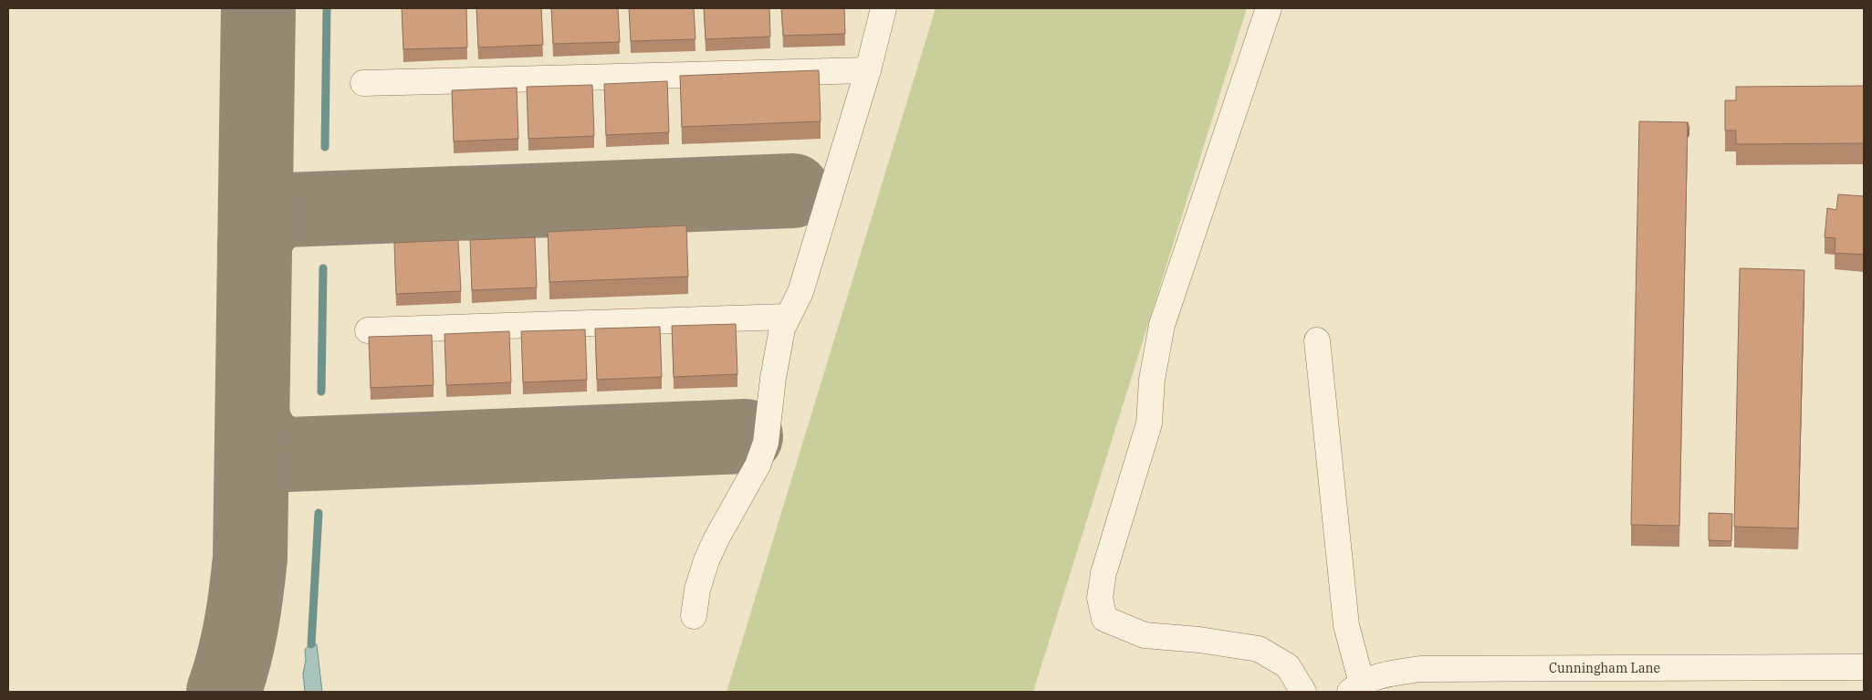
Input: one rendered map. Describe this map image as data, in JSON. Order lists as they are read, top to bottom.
{
  "streets": {
    "street": ["Cunningham Lane"]
  }
}
